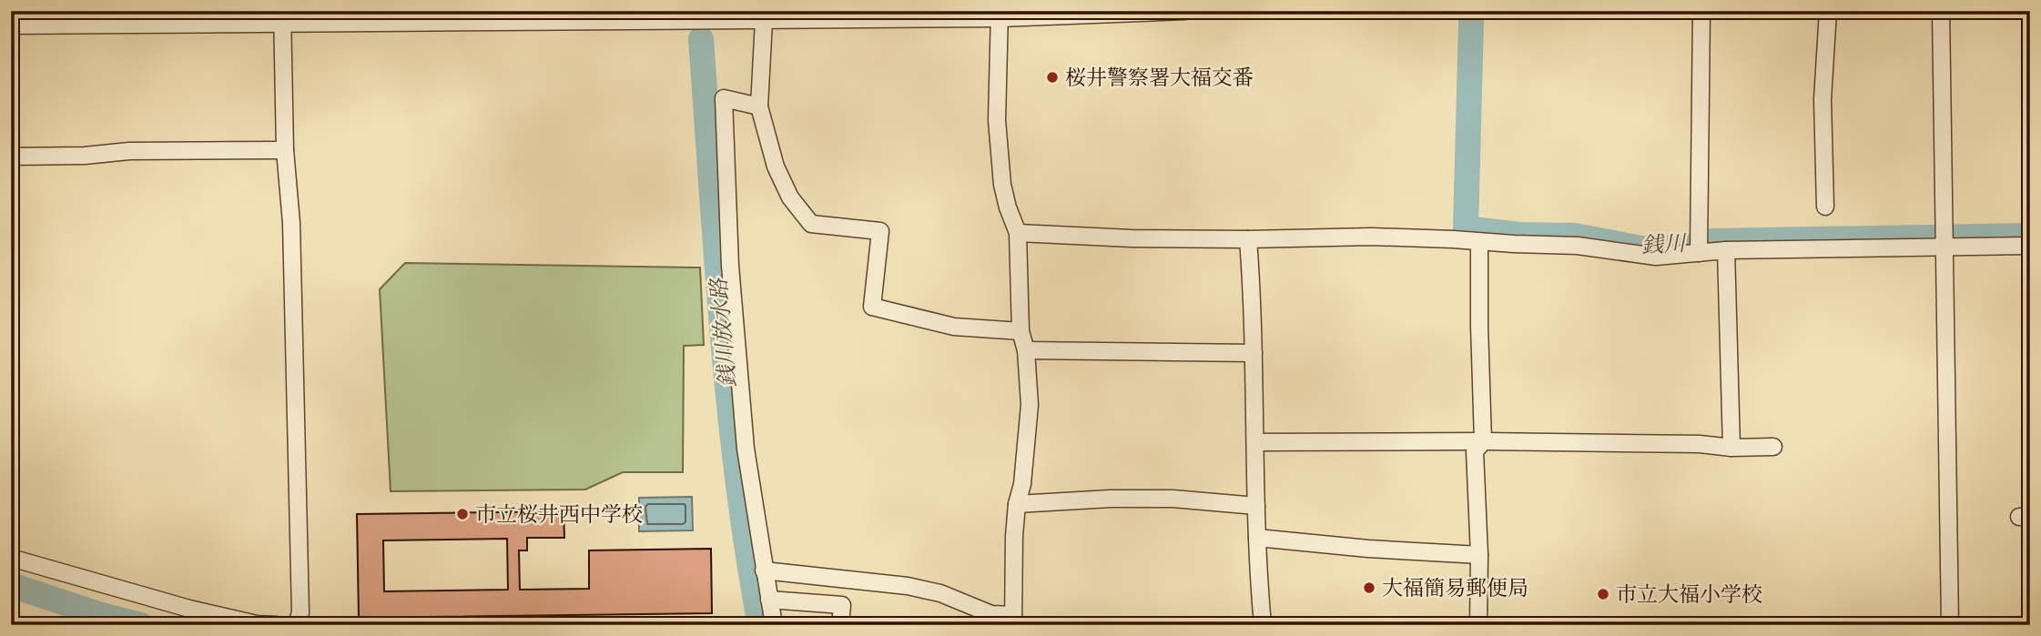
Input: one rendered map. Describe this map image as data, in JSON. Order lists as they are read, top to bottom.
{
  "water": ["銭川", "銭川放水路"],
  "places": [
    "桜井警察署大福交番",
    "市立桜井西中学校",
    "大福簡易郵便局",
    "市立大福小学校"
  ]
}
